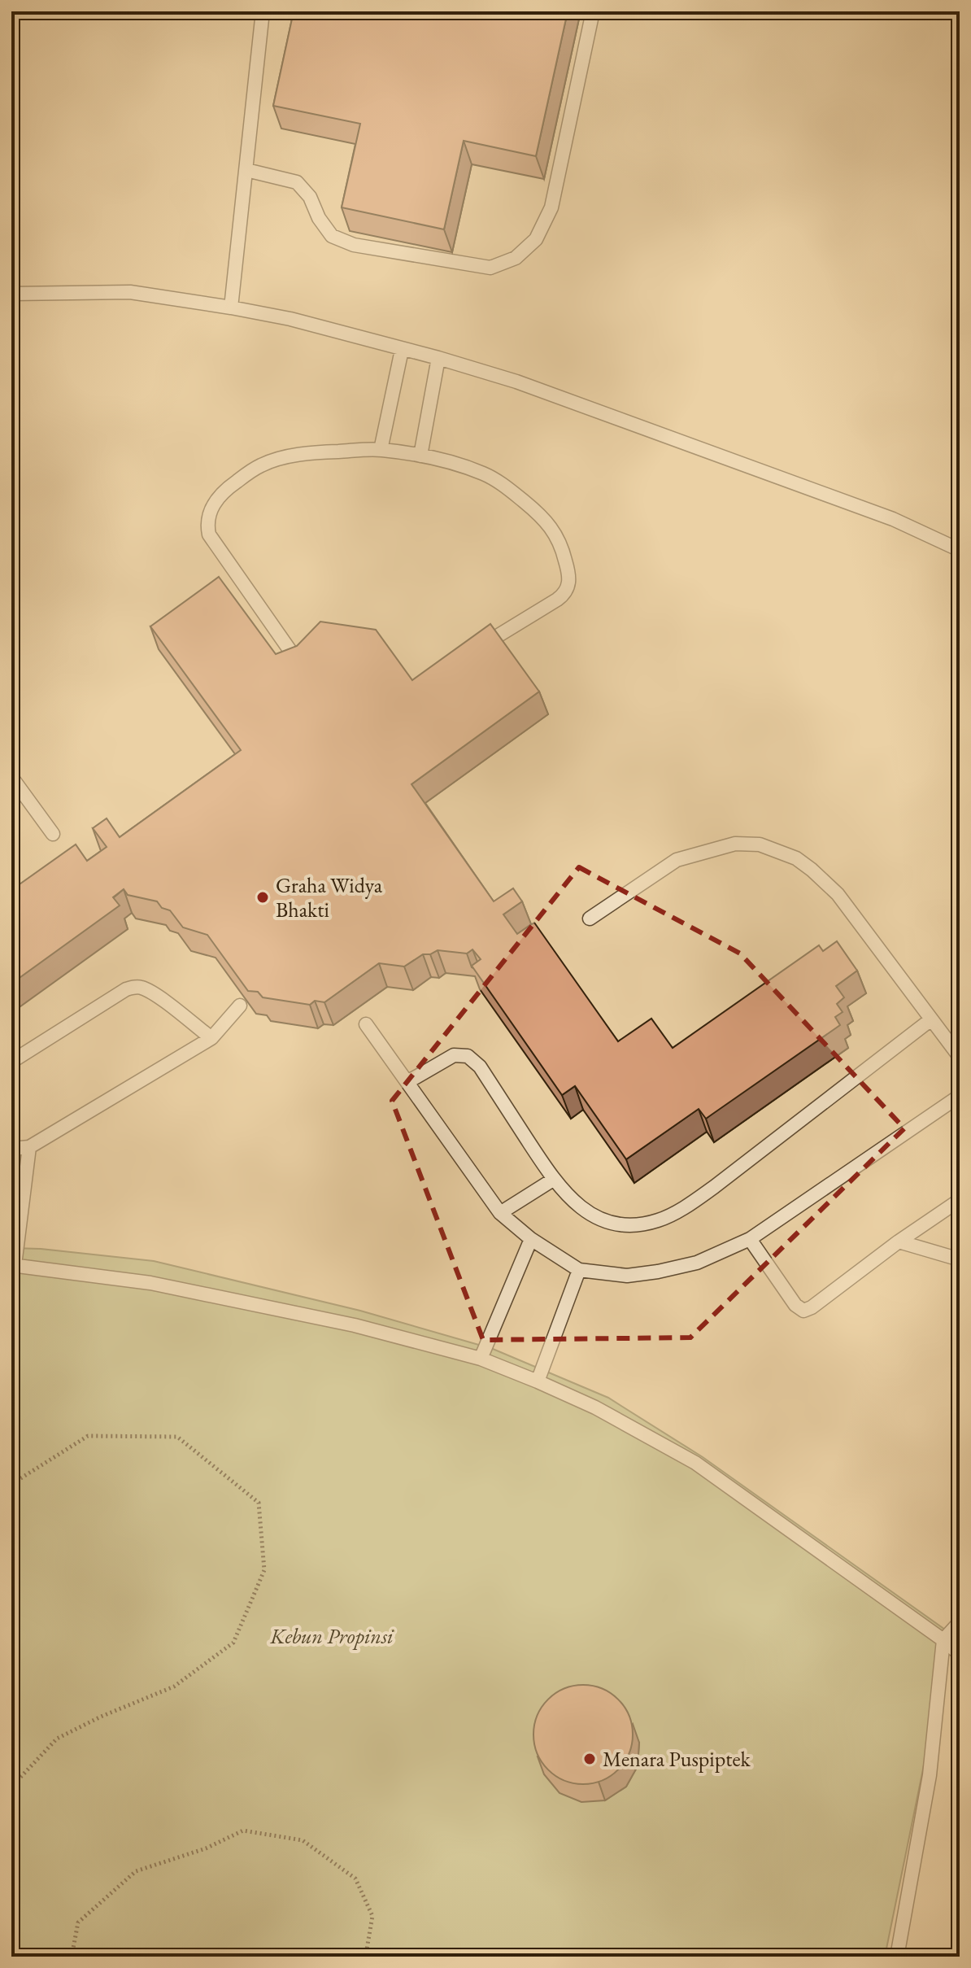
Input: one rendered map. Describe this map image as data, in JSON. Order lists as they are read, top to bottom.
{
  "parks": ["Kebun Propinsi"],
  "places": ["Graha Widya Bhakti", "Menara Puspiptek"]
}
